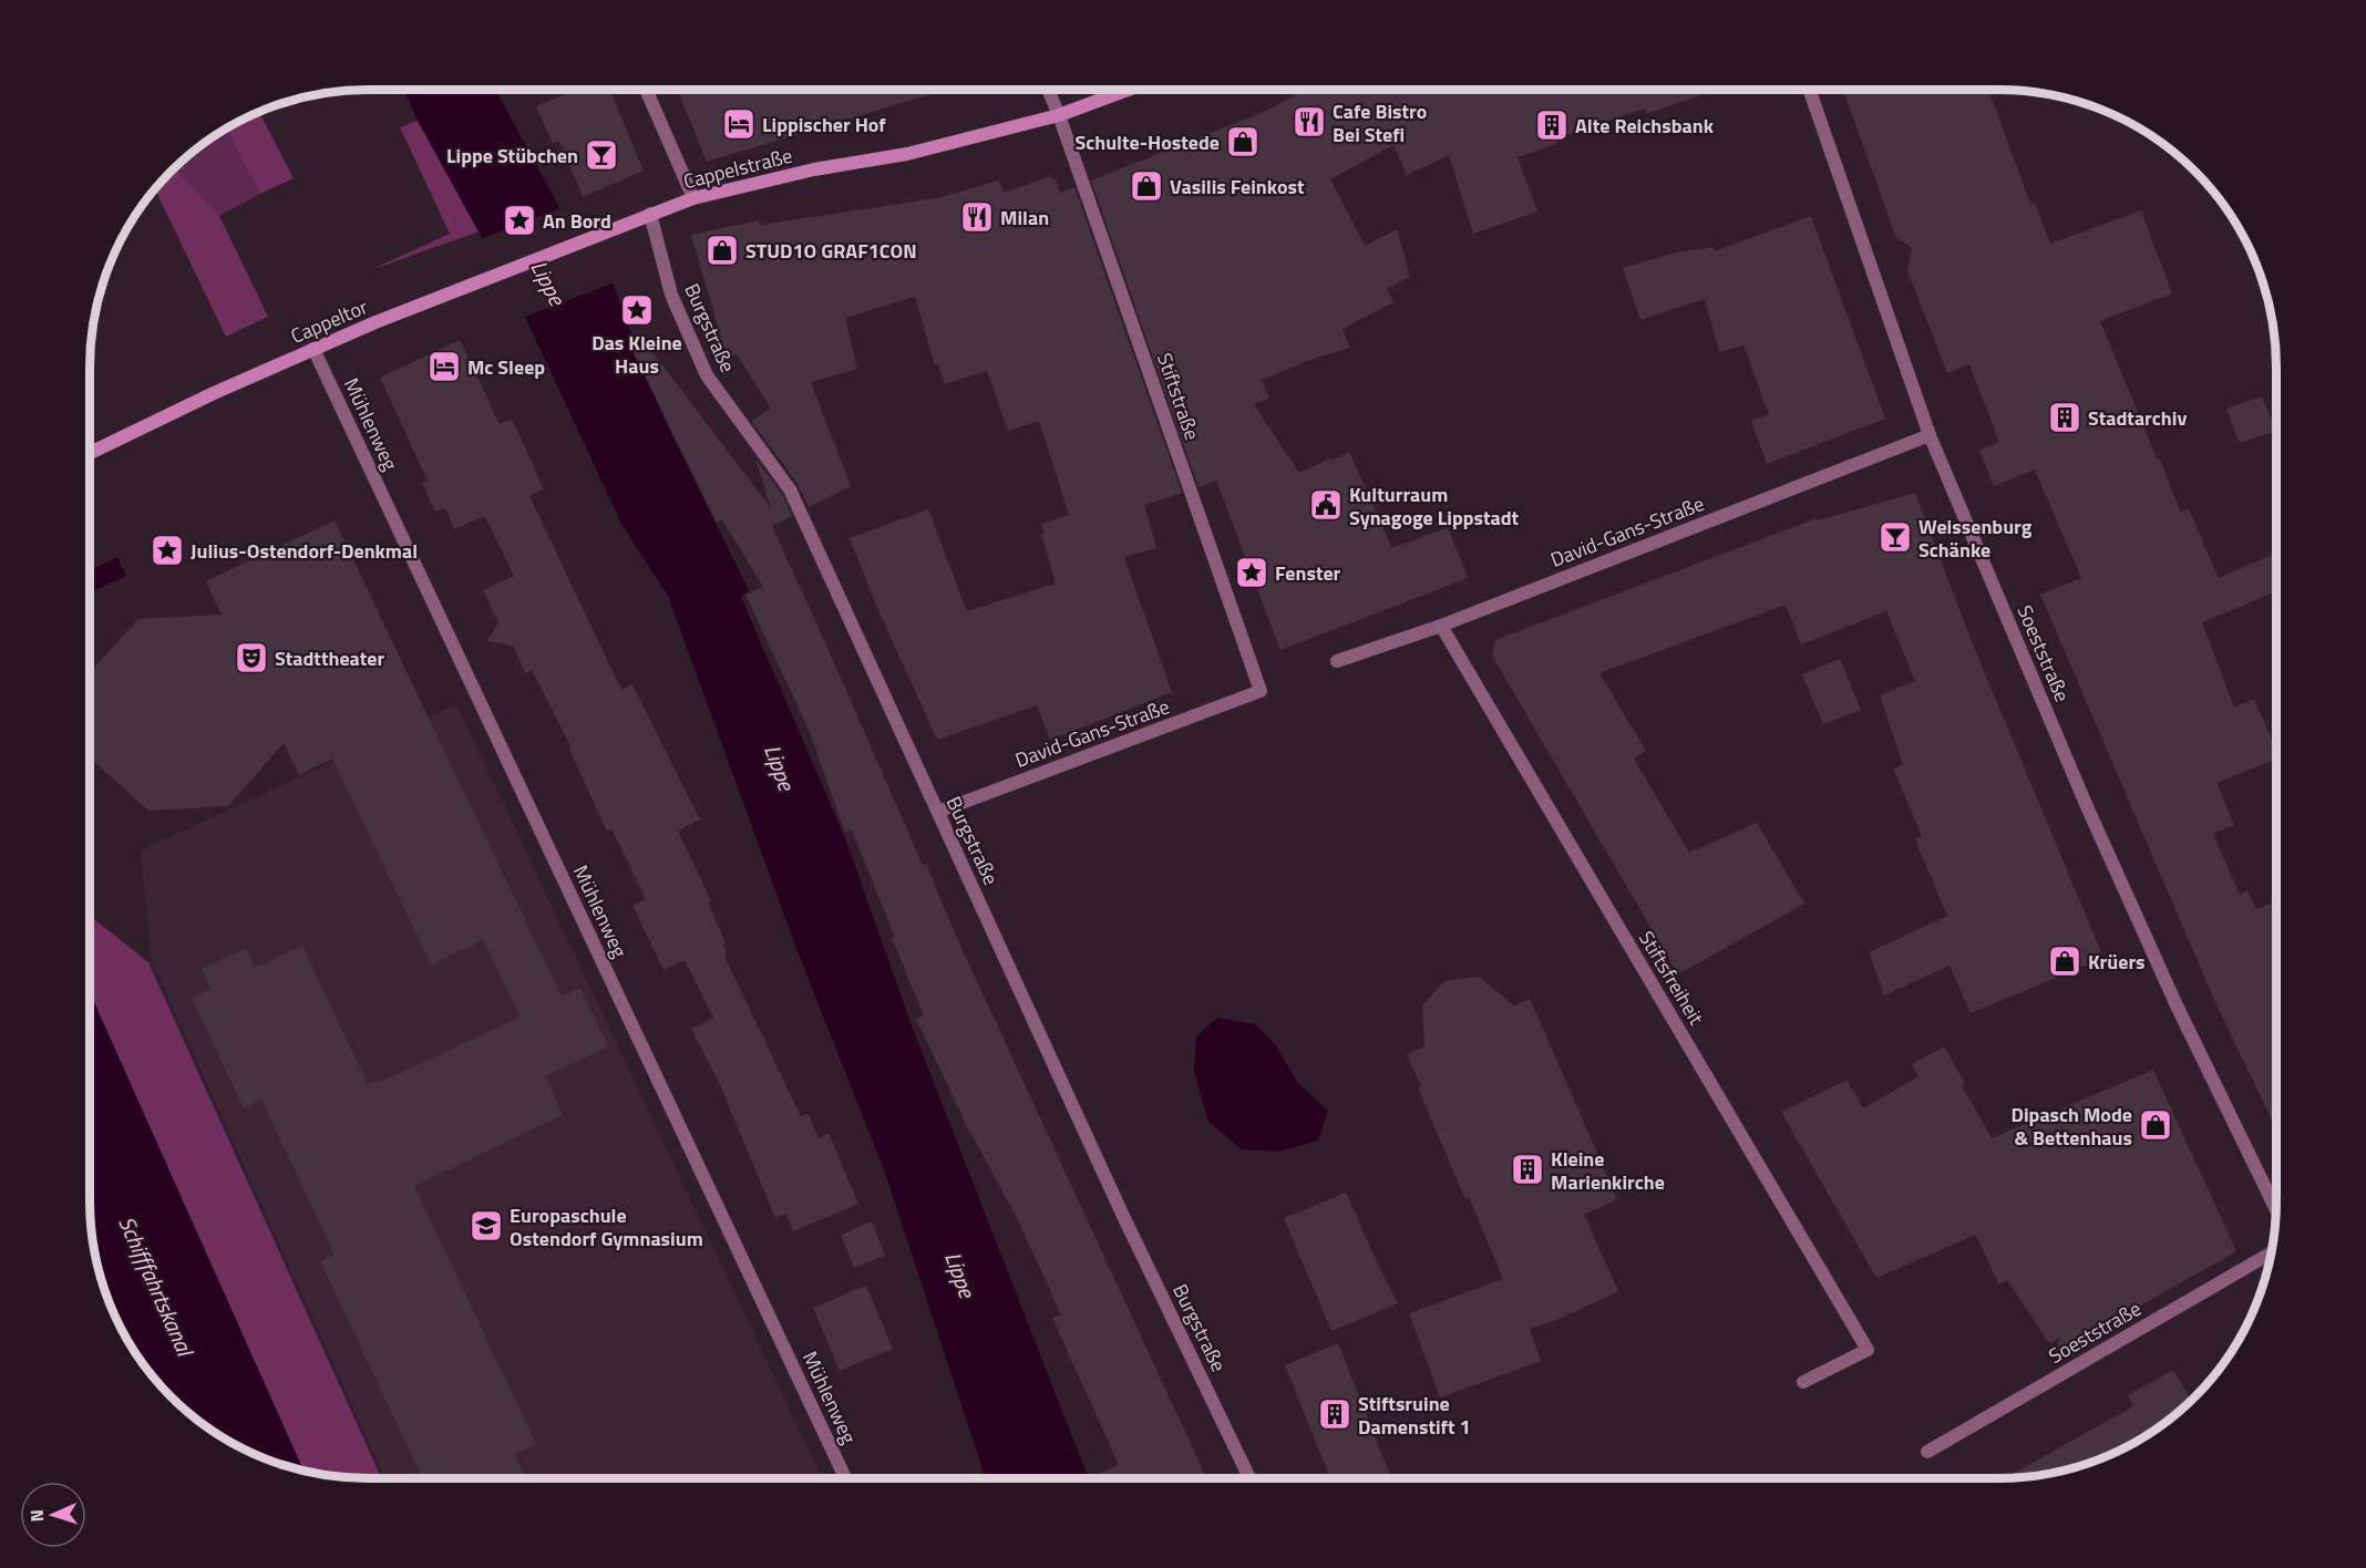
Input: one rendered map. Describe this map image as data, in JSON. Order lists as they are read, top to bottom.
{
  "streets": {
    "street": [
      "Cappelstraße",
      "Cappeltor",
      "Burgstraße",
      "Stiftstraße",
      "Mühlenweg",
      "David-Gans-Straße",
      "Soeststraße",
      "Stiftsfreiheit"
    ]
  },
  "crossings": [
    ["Cappelstraße", "Cappeltor"],
    ["Cappelstraße", "Burgstraße"],
    ["Cappelstraße", "Stiftstraße"],
    ["Cappeltor", "Mühlenweg"],
    ["Burgstraße", "David-Gans-Straße"],
    ["Stiftstraße", "David-Gans-Straße"],
    ["David-Gans-Straße", "Soeststraße"],
    ["David-Gans-Straße", "Stiftsfreiheit"]
  ],
  "water": ["Lippe", "Schifffahrtskanal"],
  "places": {
    "restaurant": ["Cafe Bistro Bei Stefi", "Milan"],
    "hotel": ["Lippischer Hof", "Mc Sleep"],
    "building": [
      "Alte Reichsbank",
      "Stadtarchiv",
      "Kleine Marienkirche",
      "Stiftsruine Damenstift 1"
    ],
    "shop": [
      "Schulte-Hostede",
      "Vasilis Feinkost",
      "STUD1O GRAF1CON",
      "Krüers",
      "Dipasch Mode & Bettenhaus"
    ],
    "bar": ["Lippe Stübchen", "Weissenburg Schänke"],
    "place": [
      "An Bord",
      "Das Kleine Haus",
      "Julius-Ostendorf-Denkmal",
      "Fenster"
    ],
    "public building": ["Kulturraum Synagoge Lippstadt"],
    "theatre": ["Stadttheater"],
    "school or university": ["Europaschule Ostendorf Gymnasium"]
  },
  "north": "left"
}
